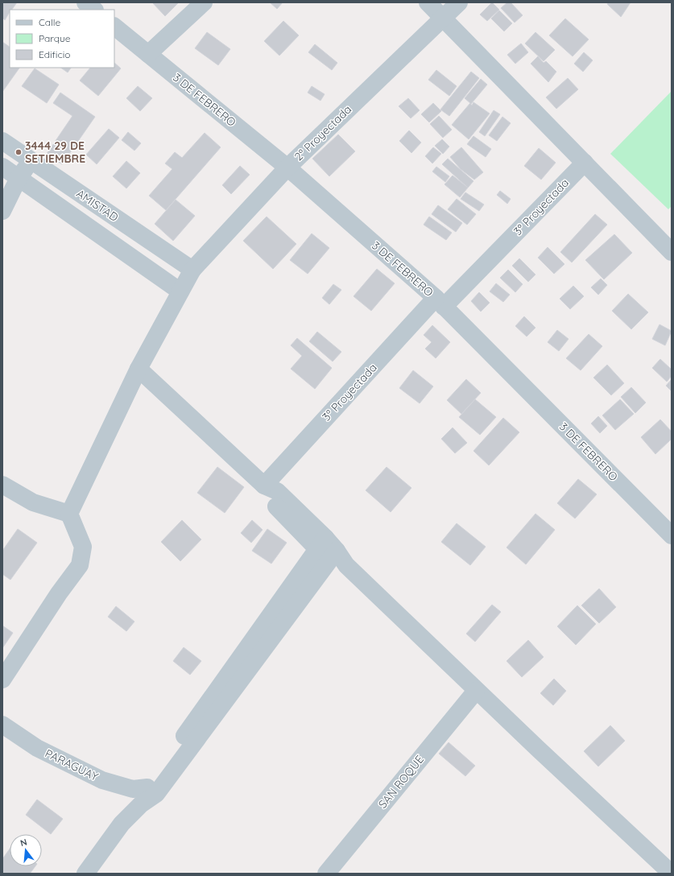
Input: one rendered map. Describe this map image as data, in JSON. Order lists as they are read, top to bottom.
{
  "streets": {
    "street": [
      "3 DE FEBRERO",
      "2º Proyectada",
      "AMISTAD",
      "3º Proyectada",
      "PARAGUAY",
      "SAN ROQUE"
    ]
  },
  "crossings": [
    ["3 DE FEBRERO", "2º Proyectada"],
    ["3 DE FEBRERO", "3º Proyectada"],
    ["2º Proyectada", "AMISTAD"]
  ],
  "places": ["3444 29 DE SETIEMBRE"],
  "legend": ["Calle", "Parque", "Edificio"],
  "north": "top"
}
